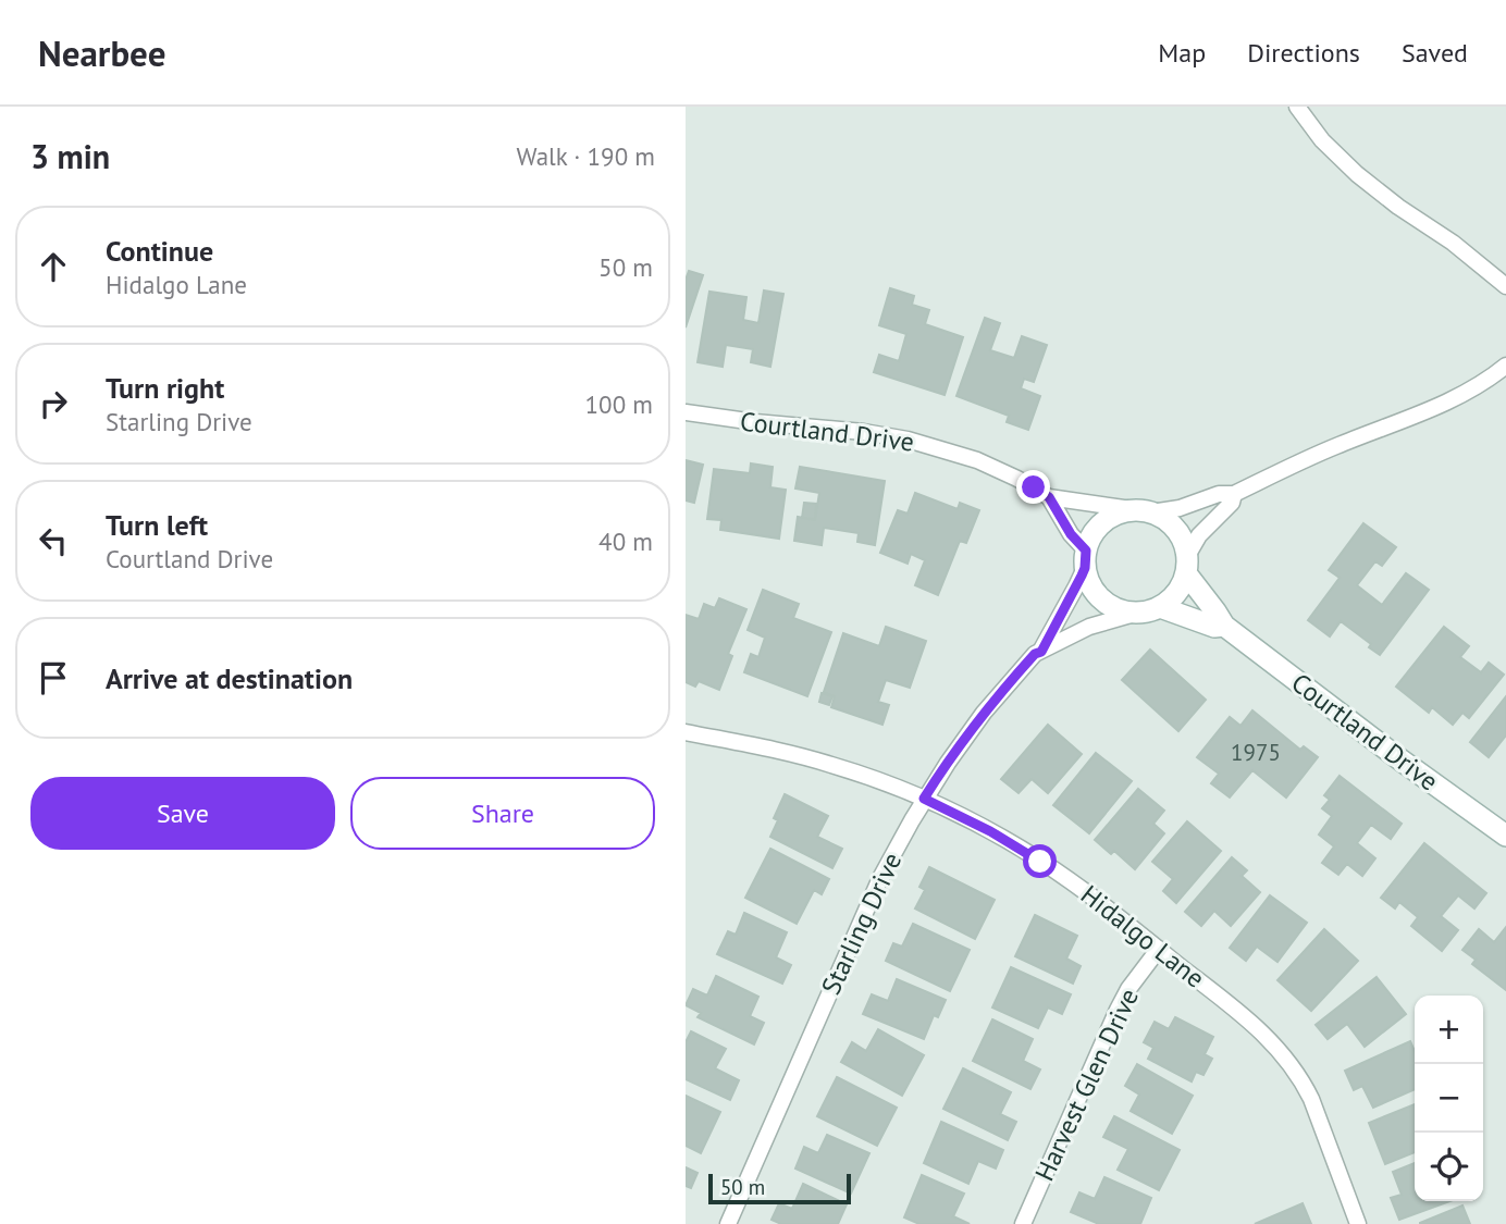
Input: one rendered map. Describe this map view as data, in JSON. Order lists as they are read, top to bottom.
{
  "streets": {
    "street": [
      "Courtland Drive",
      "Starling Drive",
      "Hidalgo Lane",
      "Harvest Glen Drive"
    ]
  },
  "crossings": [
    ["Courtland Drive", "Starling Drive"],
    ["Starling Drive", "Hidalgo Lane"],
    ["Hidalgo Lane", "Harvest Glen Drive"]
  ],
  "house_numbers": ["1975"],
  "scale_bar": "50 m",
  "page": {
    "header": "Nearbee",
    "nav": ["Map", "Directions", "Saved"],
    "heading": ["3 min", "Walk · 190 m"],
    "list": [
      ["Continue", "Hidalgo Lane", "50 m"],
      ["Turn right", "Starling Drive", "100 m"],
      ["Turn left", "Courtland Drive", "40 m"],
      "Arrive at destination"
    ],
    "buttons": ["Save", "Share"],
    "map_buttons": ["+", "−"],
    "scale": "50 m"
  }
}
